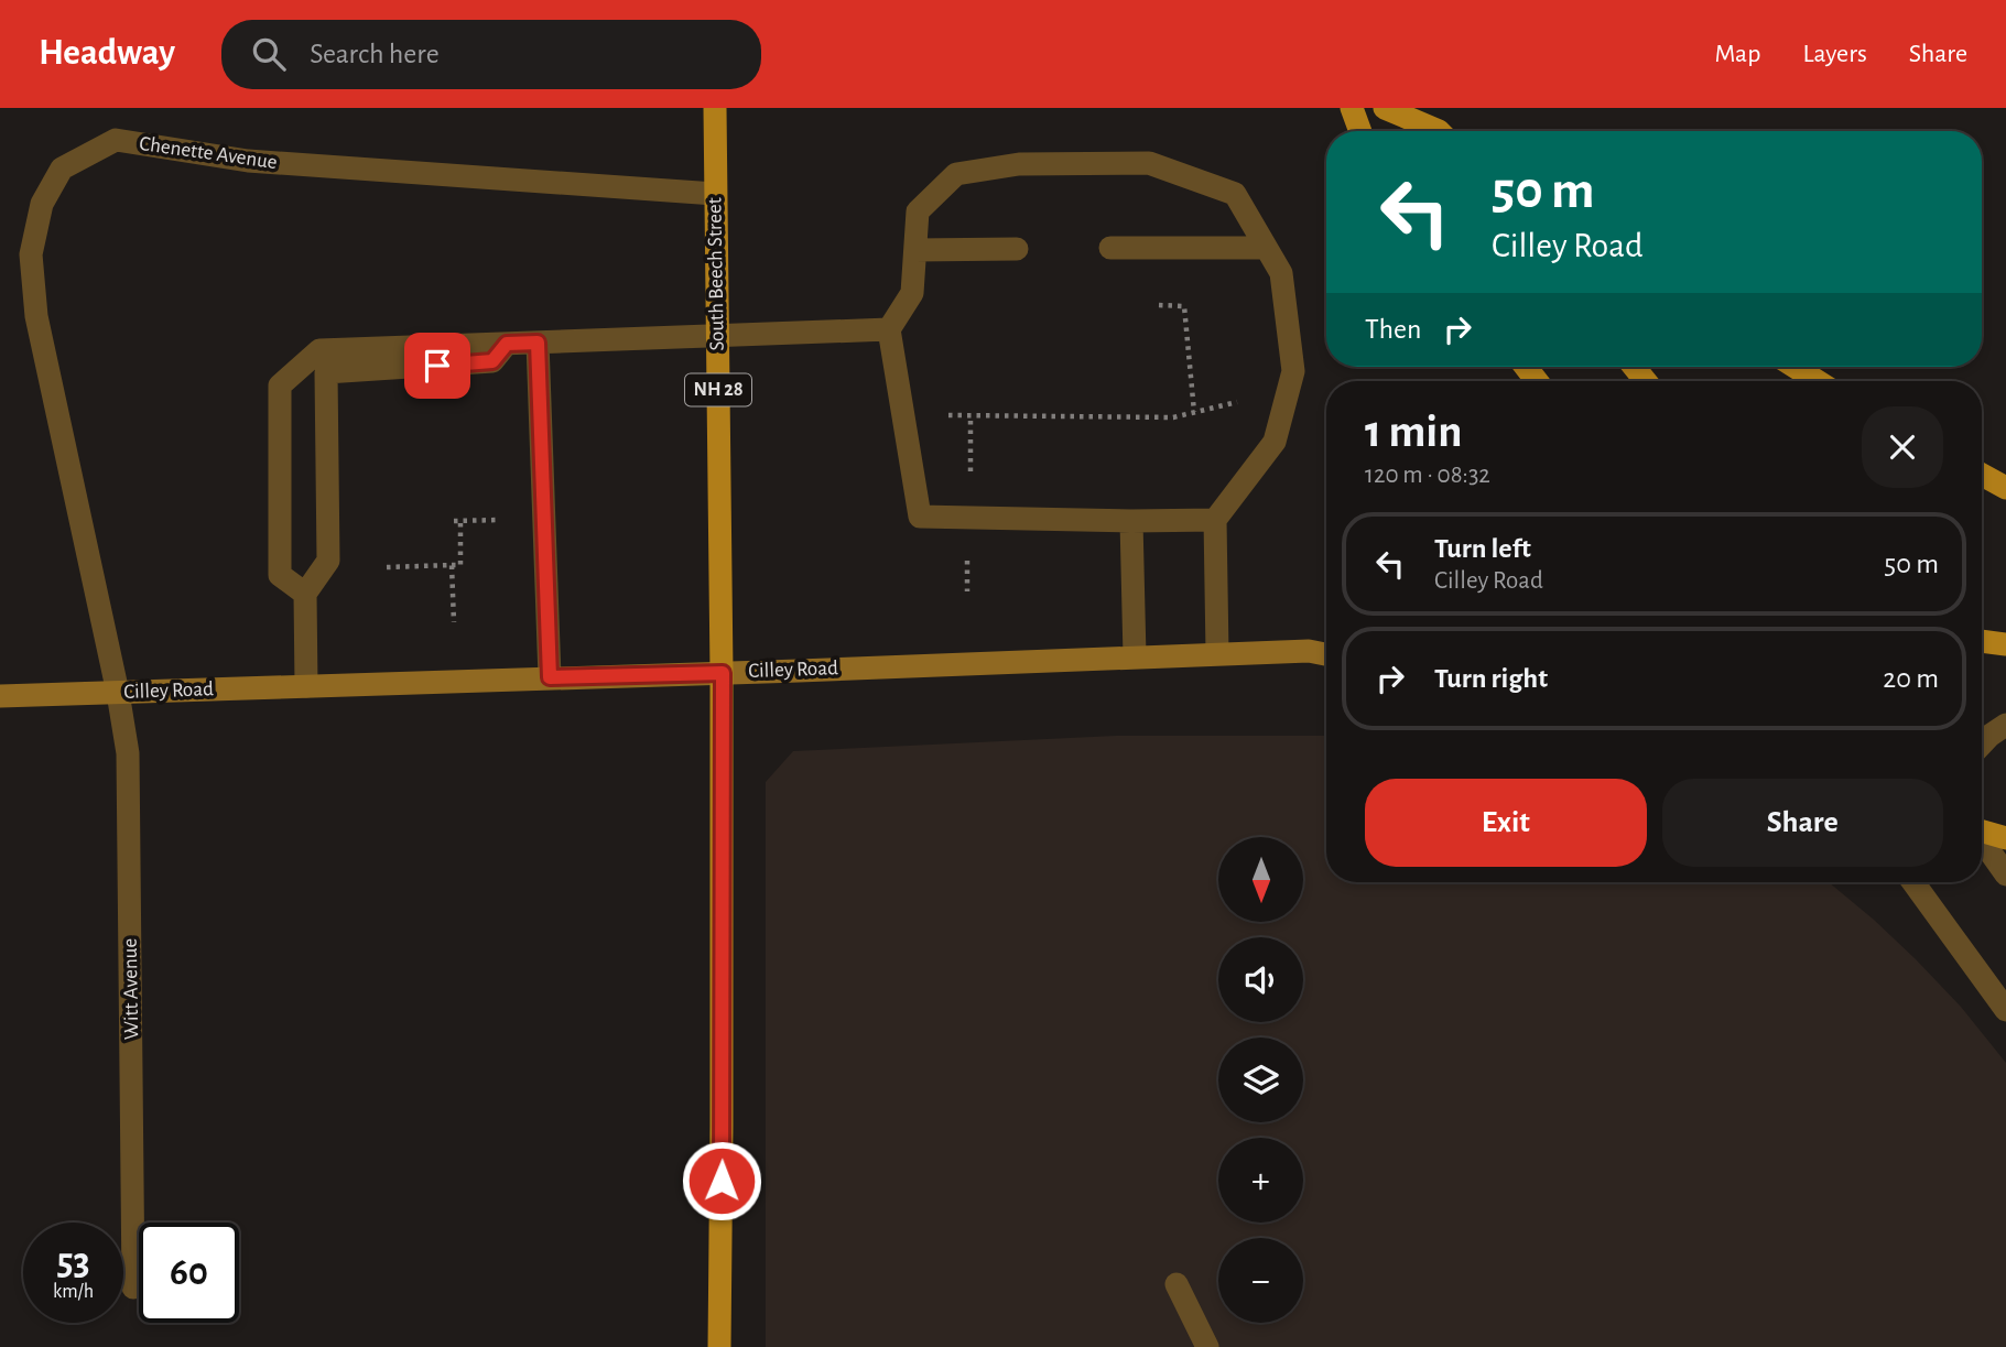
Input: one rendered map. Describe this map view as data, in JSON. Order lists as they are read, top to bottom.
{
  "streets": {
    "main road": ["South Beech Street", "NH 28"],
    "street": ["Chenette Avenue", "Cilley Road", "Witt Avenue"]
  },
  "crossings": [
    ["Chenette Avenue", "South Beech Street"],
    ["Chenette Avenue", "Cilley Road"],
    ["Chenette Avenue", "Witt Avenue"],
    ["South Beech Street", "NH 28"],
    ["South Beech Street", "Cilley Road"],
    ["NH 28", "Cilley Road"],
    ["Cilley Road", "Witt Avenue"]
  ],
  "north": "bottom",
  "page": {
    "header": "Headway",
    "search": "Search here",
    "nav": ["Map", "Layers", "Share"],
    "turn": ["50 m", "Cilley Road"],
    "then": "Then",
    "heading": ["1 min", "120 m · 08:32"],
    "list": [
      {
        "name": "Turn left",
        "note": "Cilley Road",
        "value": "50 m"
      },
      {
        "name": "Turn right",
        "value": "20 m"
      }
    ],
    "buttons": ["Exit", "Share"],
    "map_buttons": ["+", "−"],
    "speed": "53 km/h",
    "limit": "60"
  }
}
